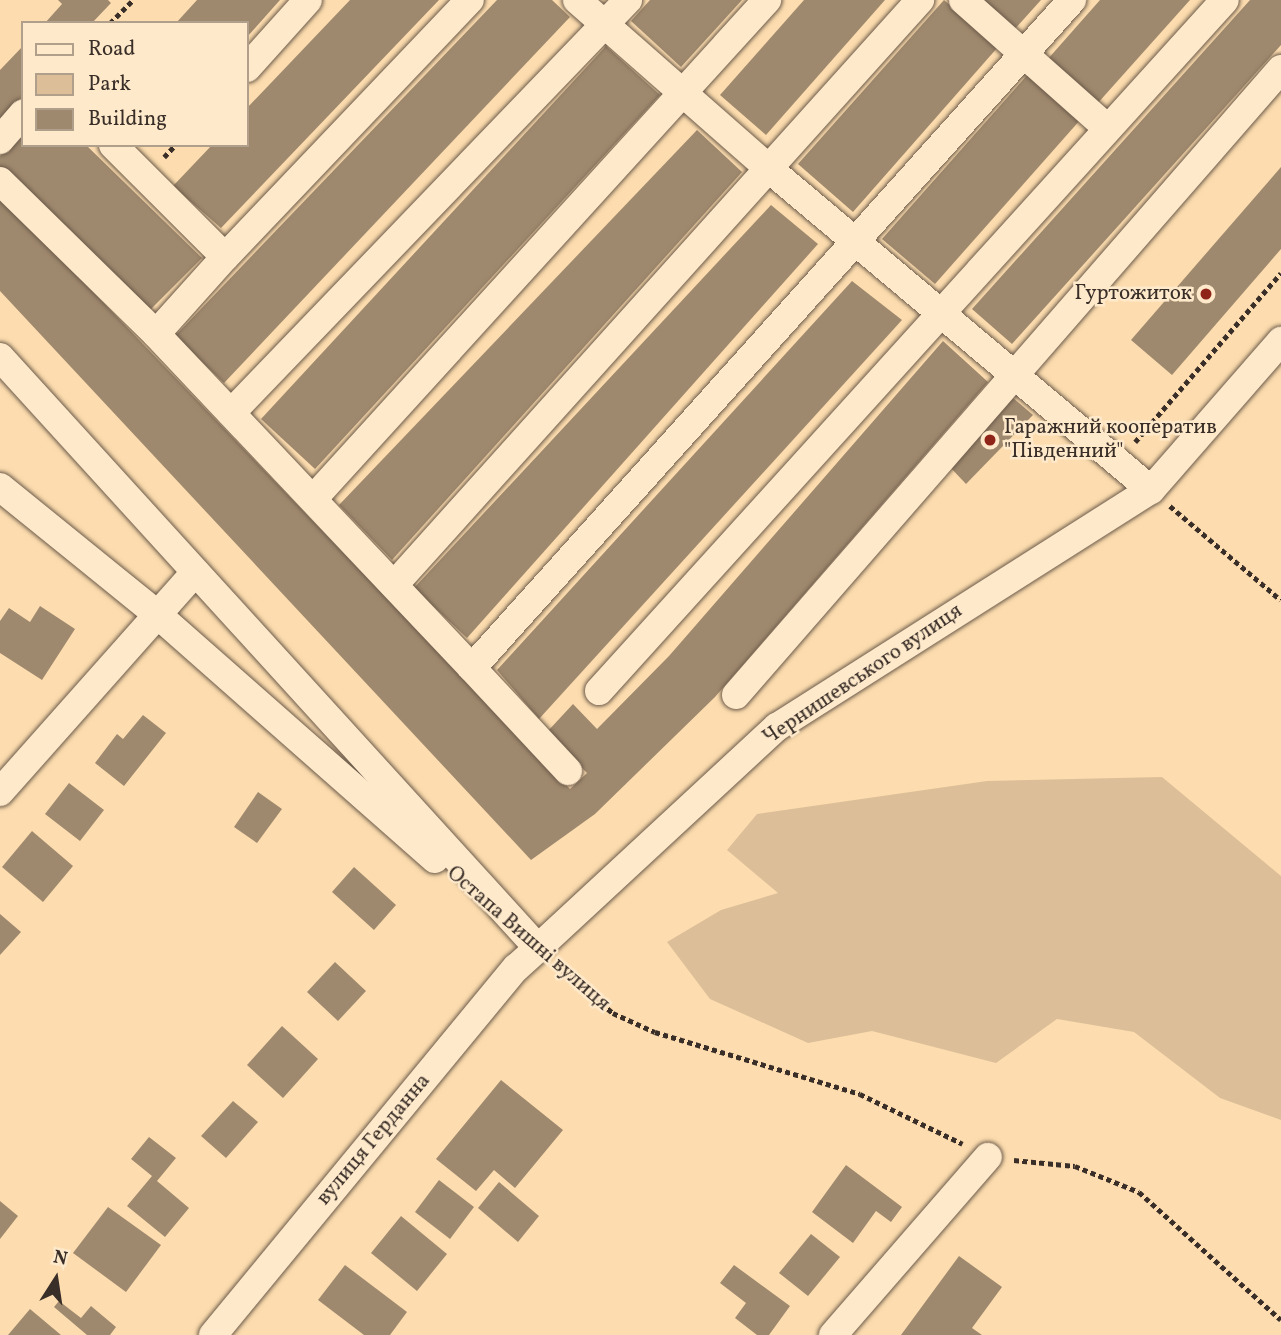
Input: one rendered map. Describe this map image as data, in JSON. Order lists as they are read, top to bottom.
{
  "streets": {
    "street": ["Чернишевського вулиця", "Остапа Вишні вулиця", "вулиця Герданна"]
  },
  "crossings": [
    ["Чернишевського вулиця", "Остапа Вишні вулиця"],
    ["Чернишевського вулиця", "вулиця Герданна"],
    ["Остапа Вишні вулиця", "вулиця Герданна"]
  ],
  "places": ["Гуртожиток", "Гаражний кооператив \"Південний\""],
  "legend": ["Road", "Park", "Building"],
  "north": "top"
}
